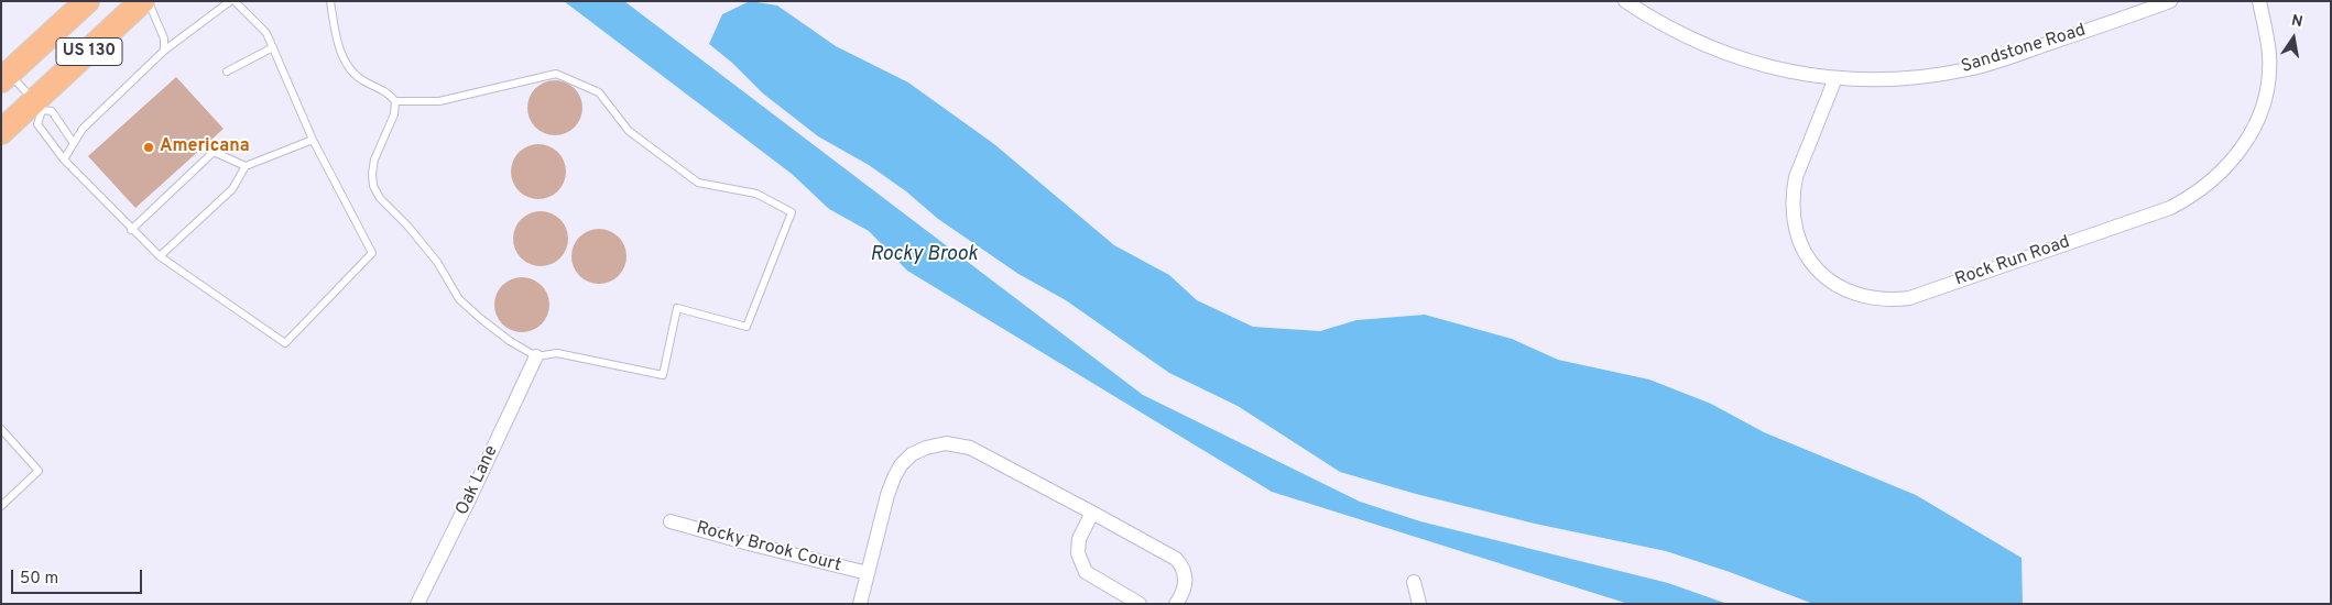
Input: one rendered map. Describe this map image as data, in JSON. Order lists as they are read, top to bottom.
{
  "streets": {
    "highway": ["US 130"],
    "street": [
      "Sandstone Road",
      "Rock Run Road",
      "Oak Lane",
      "Rocky Brook Court"
    ]
  },
  "crossings": [
    ["Sandstone Road", "Rock Run Road"]
  ],
  "water": ["Rocky Brook"],
  "places": ["Americana"],
  "scale_bar": "50 m",
  "north": "top"
}
